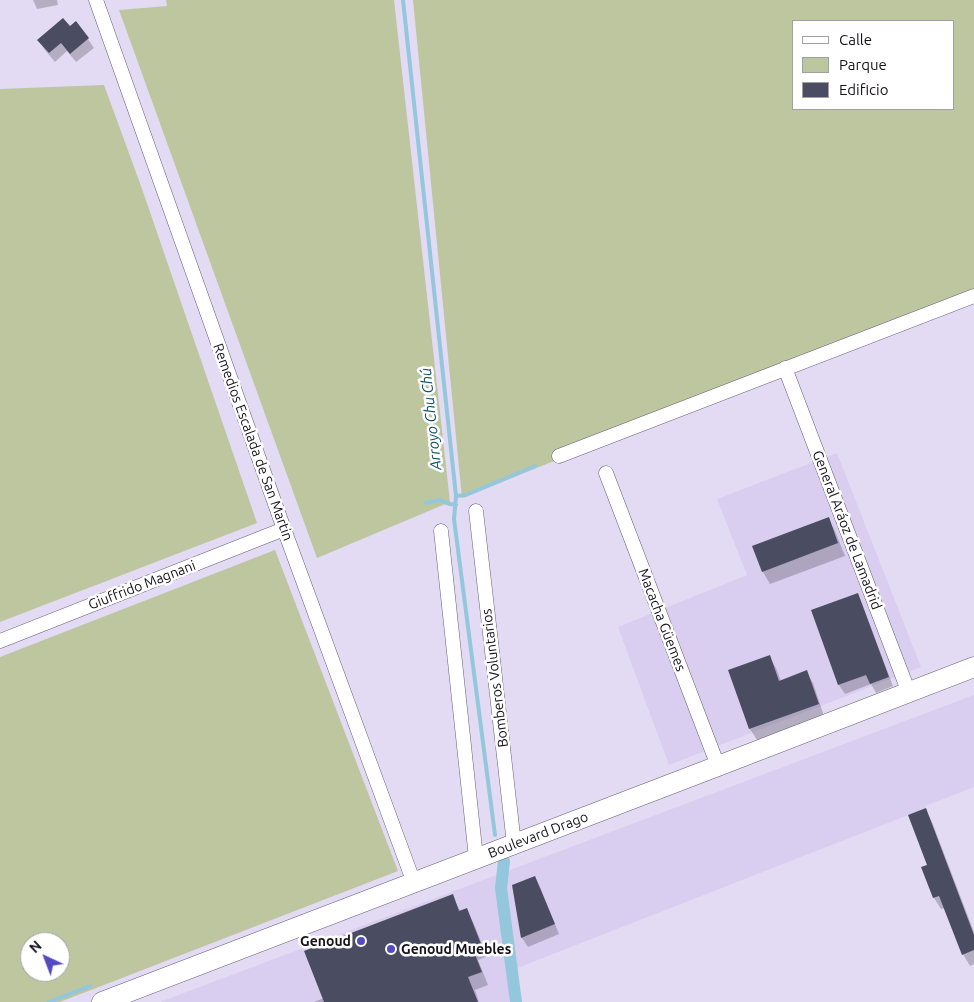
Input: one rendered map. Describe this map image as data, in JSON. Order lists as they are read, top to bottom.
{
  "streets": {
    "main road": ["Boulevard Drago"],
    "street": [
      "Remedios Escalada de San Martin",
      "General Aráoz de Lamadrid",
      "Giuffrido Magnani",
      "Macacha Güemes",
      "Bomberos Voluntarios"
    ]
  },
  "crossings": [
    ["Remedios Escalada de San Martin", "Giuffrido Magnani"],
    ["Remedios Escalada de San Martin", "Boulevard Drago"],
    ["General Aráoz de Lamadrid", "Boulevard Drago"],
    ["Macacha Güemes", "Boulevard Drago"],
    ["Bomberos Voluntarios", "Boulevard Drago"]
  ],
  "water": ["Arroyo Chu Chú"],
  "places": ["Genoud", "Genoud Muebles"],
  "legend": ["Calle", "Parque", "Edificio"],
  "north": "top left"
}
